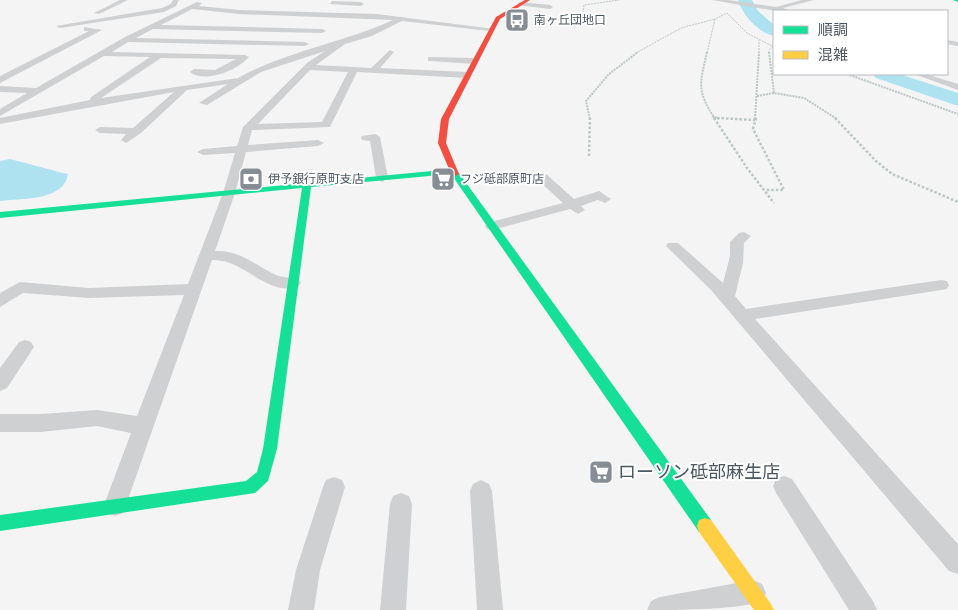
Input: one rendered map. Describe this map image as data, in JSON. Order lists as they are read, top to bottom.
{
  "places": {
    "bus stop": ["南ヶ丘団地口"],
    "bank": ["伊予銀行原町支店"],
    "supermarket": ["フジ砥部原町店", "ローソン砥部麻生店"]
  },
  "legend": ["順調", "混雑"]
}
